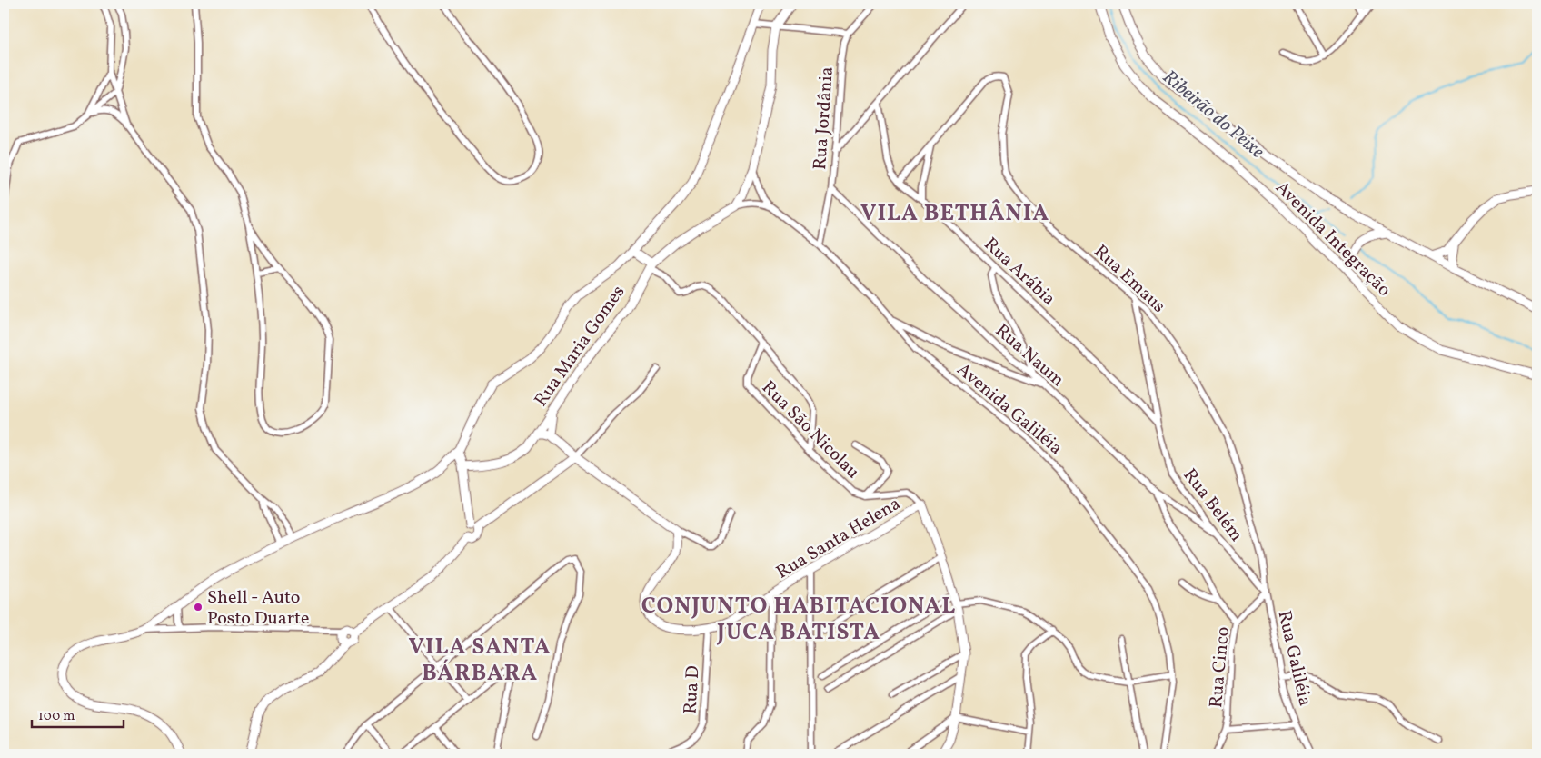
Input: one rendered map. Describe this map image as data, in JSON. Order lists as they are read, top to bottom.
{
  "streets": {
    "street": [
      "Rua Jordânia",
      "Avenida Integração",
      "Rua Arábia",
      "Rua Emaus",
      "Rua Maria Gomes",
      "Rua Naum",
      "Avenida Galiléia",
      "Rua São Nicolau",
      "Rua Belém",
      "Rua Santa Helena",
      "Rua Galiléia",
      "Rua Cinco",
      "Rua D"
    ]
  },
  "crossings": [
    ["Rua Jordânia", "Rua Naum"],
    ["Rua Jordânia", "Avenida Galiléia"],
    ["Rua Arábia", "Rua Belém"],
    ["Rua Emaus", "Rua Belém"],
    ["Rua Emaus", "Rua Galiléia"],
    ["Rua Emaus", "Rua Cinco"],
    ["Rua Naum", "Rua Belém"],
    ["Rua São Nicolau", "Rua Santa Helena"],
    ["Rua Belém", "Rua Galiléia"],
    ["Rua Belém", "Rua Cinco"],
    ["Rua Santa Helena", "Rua D"],
    ["Rua Galiléia", "Rua Cinco"]
  ],
  "districts": ["VILA BETHÂNIA", "CONJUNTO HABITACIONAL JUCA BATISTA", "VILA SANTA BÁRBARA"],
  "water": ["Ribeirão do Peixe"],
  "places": ["Shell - Auto Posto Duarte"],
  "scale_bar": "100 m"
}
